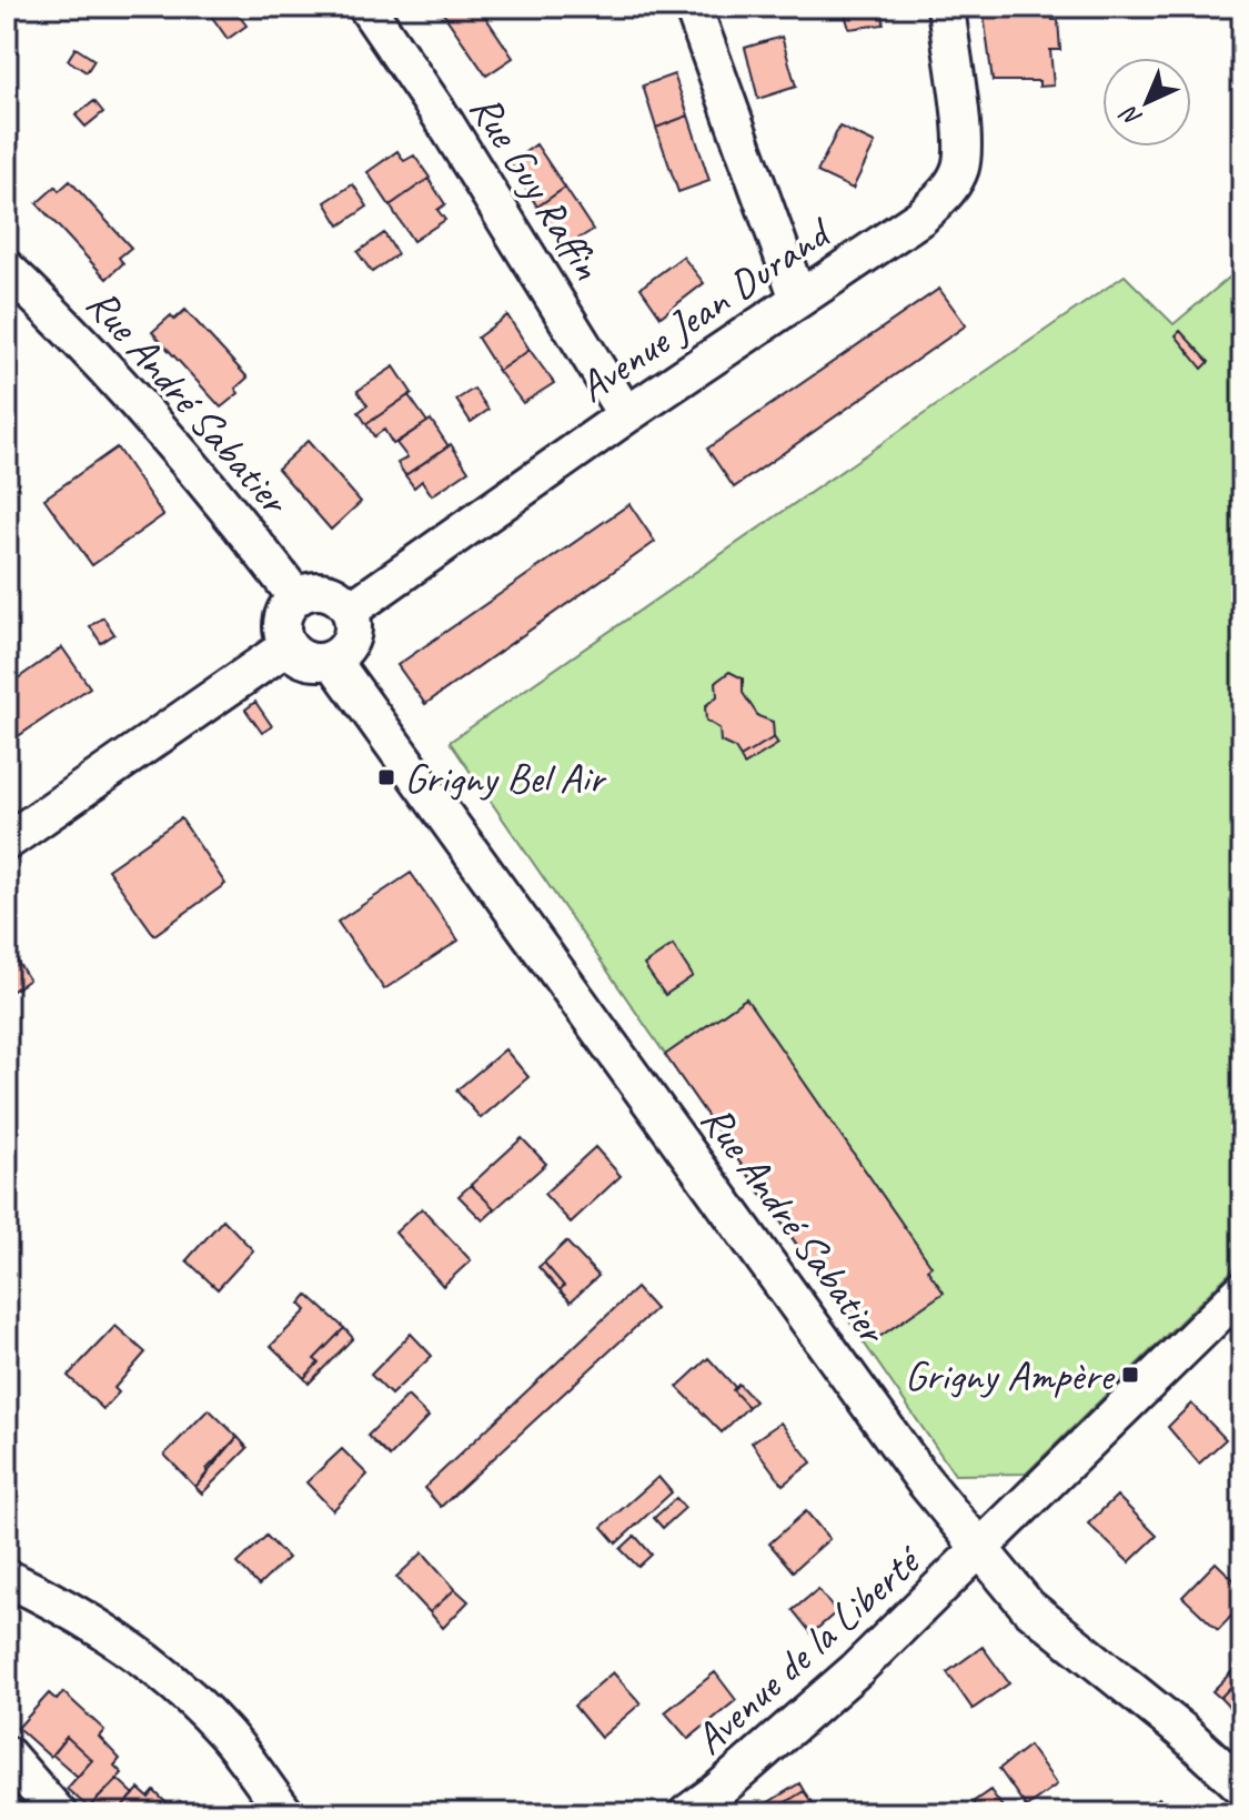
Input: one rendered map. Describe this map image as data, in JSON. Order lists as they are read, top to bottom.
{
  "streets": {
    "street": [
      "Rue Guy Raffin",
      "Avenue Jean Durand",
      "Rue André Sabatier",
      "Avenue de la Liberté"
    ]
  },
  "crossings": [
    ["Rue Guy Raffin", "Avenue Jean Durand"],
    ["Avenue Jean Durand", "Rue André Sabatier"],
    ["Rue André Sabatier", "Avenue de la Liberté"]
  ],
  "places": {
    "transit": ["Grigny Bel Air", "Grigny Ampère"]
  },
  "north": "bottom left"
}
